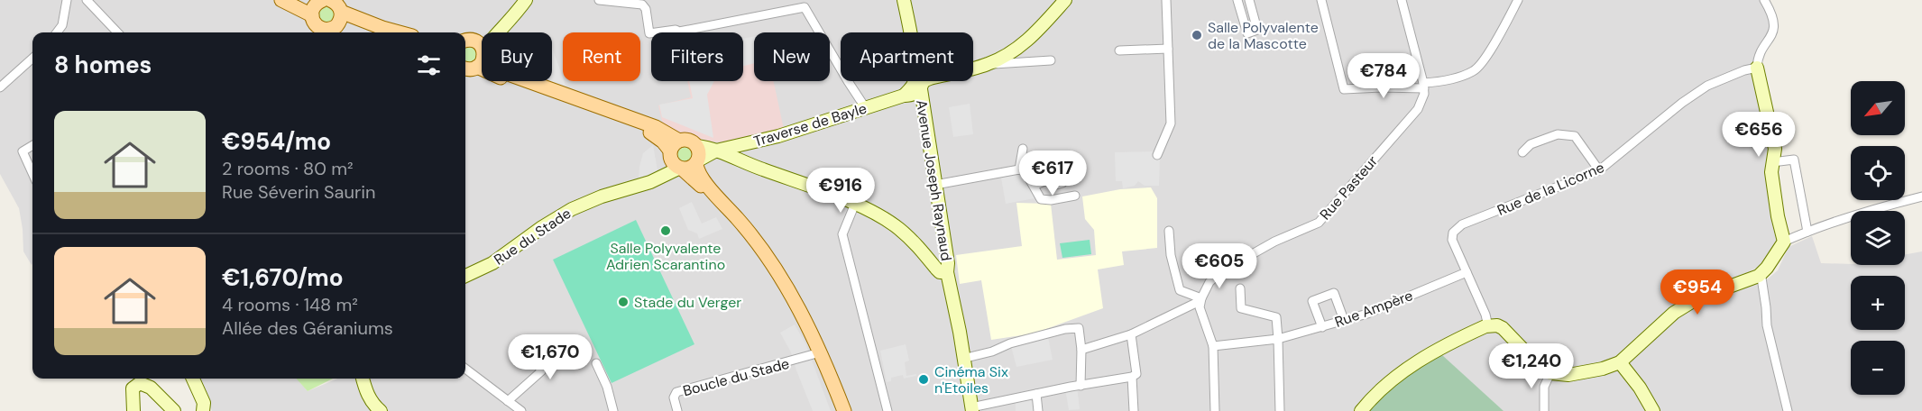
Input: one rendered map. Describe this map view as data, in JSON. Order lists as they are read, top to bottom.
{
  "streets": {
    "street": [
      "Traverse de Bayle",
      "Avenue Joseph Raynaud",
      "Rue Pasteur",
      "Rue de la Licorne",
      "Rue du Stade",
      "Rue Ampère",
      "Boucle du Stade"
    ]
  },
  "crossings": [
    ["Rue de la Licorne", "Rue Ampère"]
  ],
  "places": [
    "Salle Polyvalente de la Mascotte",
    "Salle Polyvalente Adrien Scarantino",
    "Stade du Verger",
    "Cinéma Six n'Etoiles"
  ],
  "north": "bottom left",
  "page": {
    "chip": [
      "Buy",
      "Rent",
      "Filters",
      "New",
      "Apartment"
    ],
    "heading": "8 homes",
    "price": [
      "€784",
      "€656",
      "€617",
      "€916",
      "€605",
      "€954",
      "€1,670",
      "€1,240"
    ],
    "map_buttons": ["+", "−"],
    "list": [
      {
        "name": "€954/mo",
        "note": "2 rooms · 80 m² · Rue Séverin Saurin"
      },
      {
        "name": "€1,670/mo",
        "note": "4 rooms · 148 m² · Allée des Géraniums"
      }
    ]
  }
}
